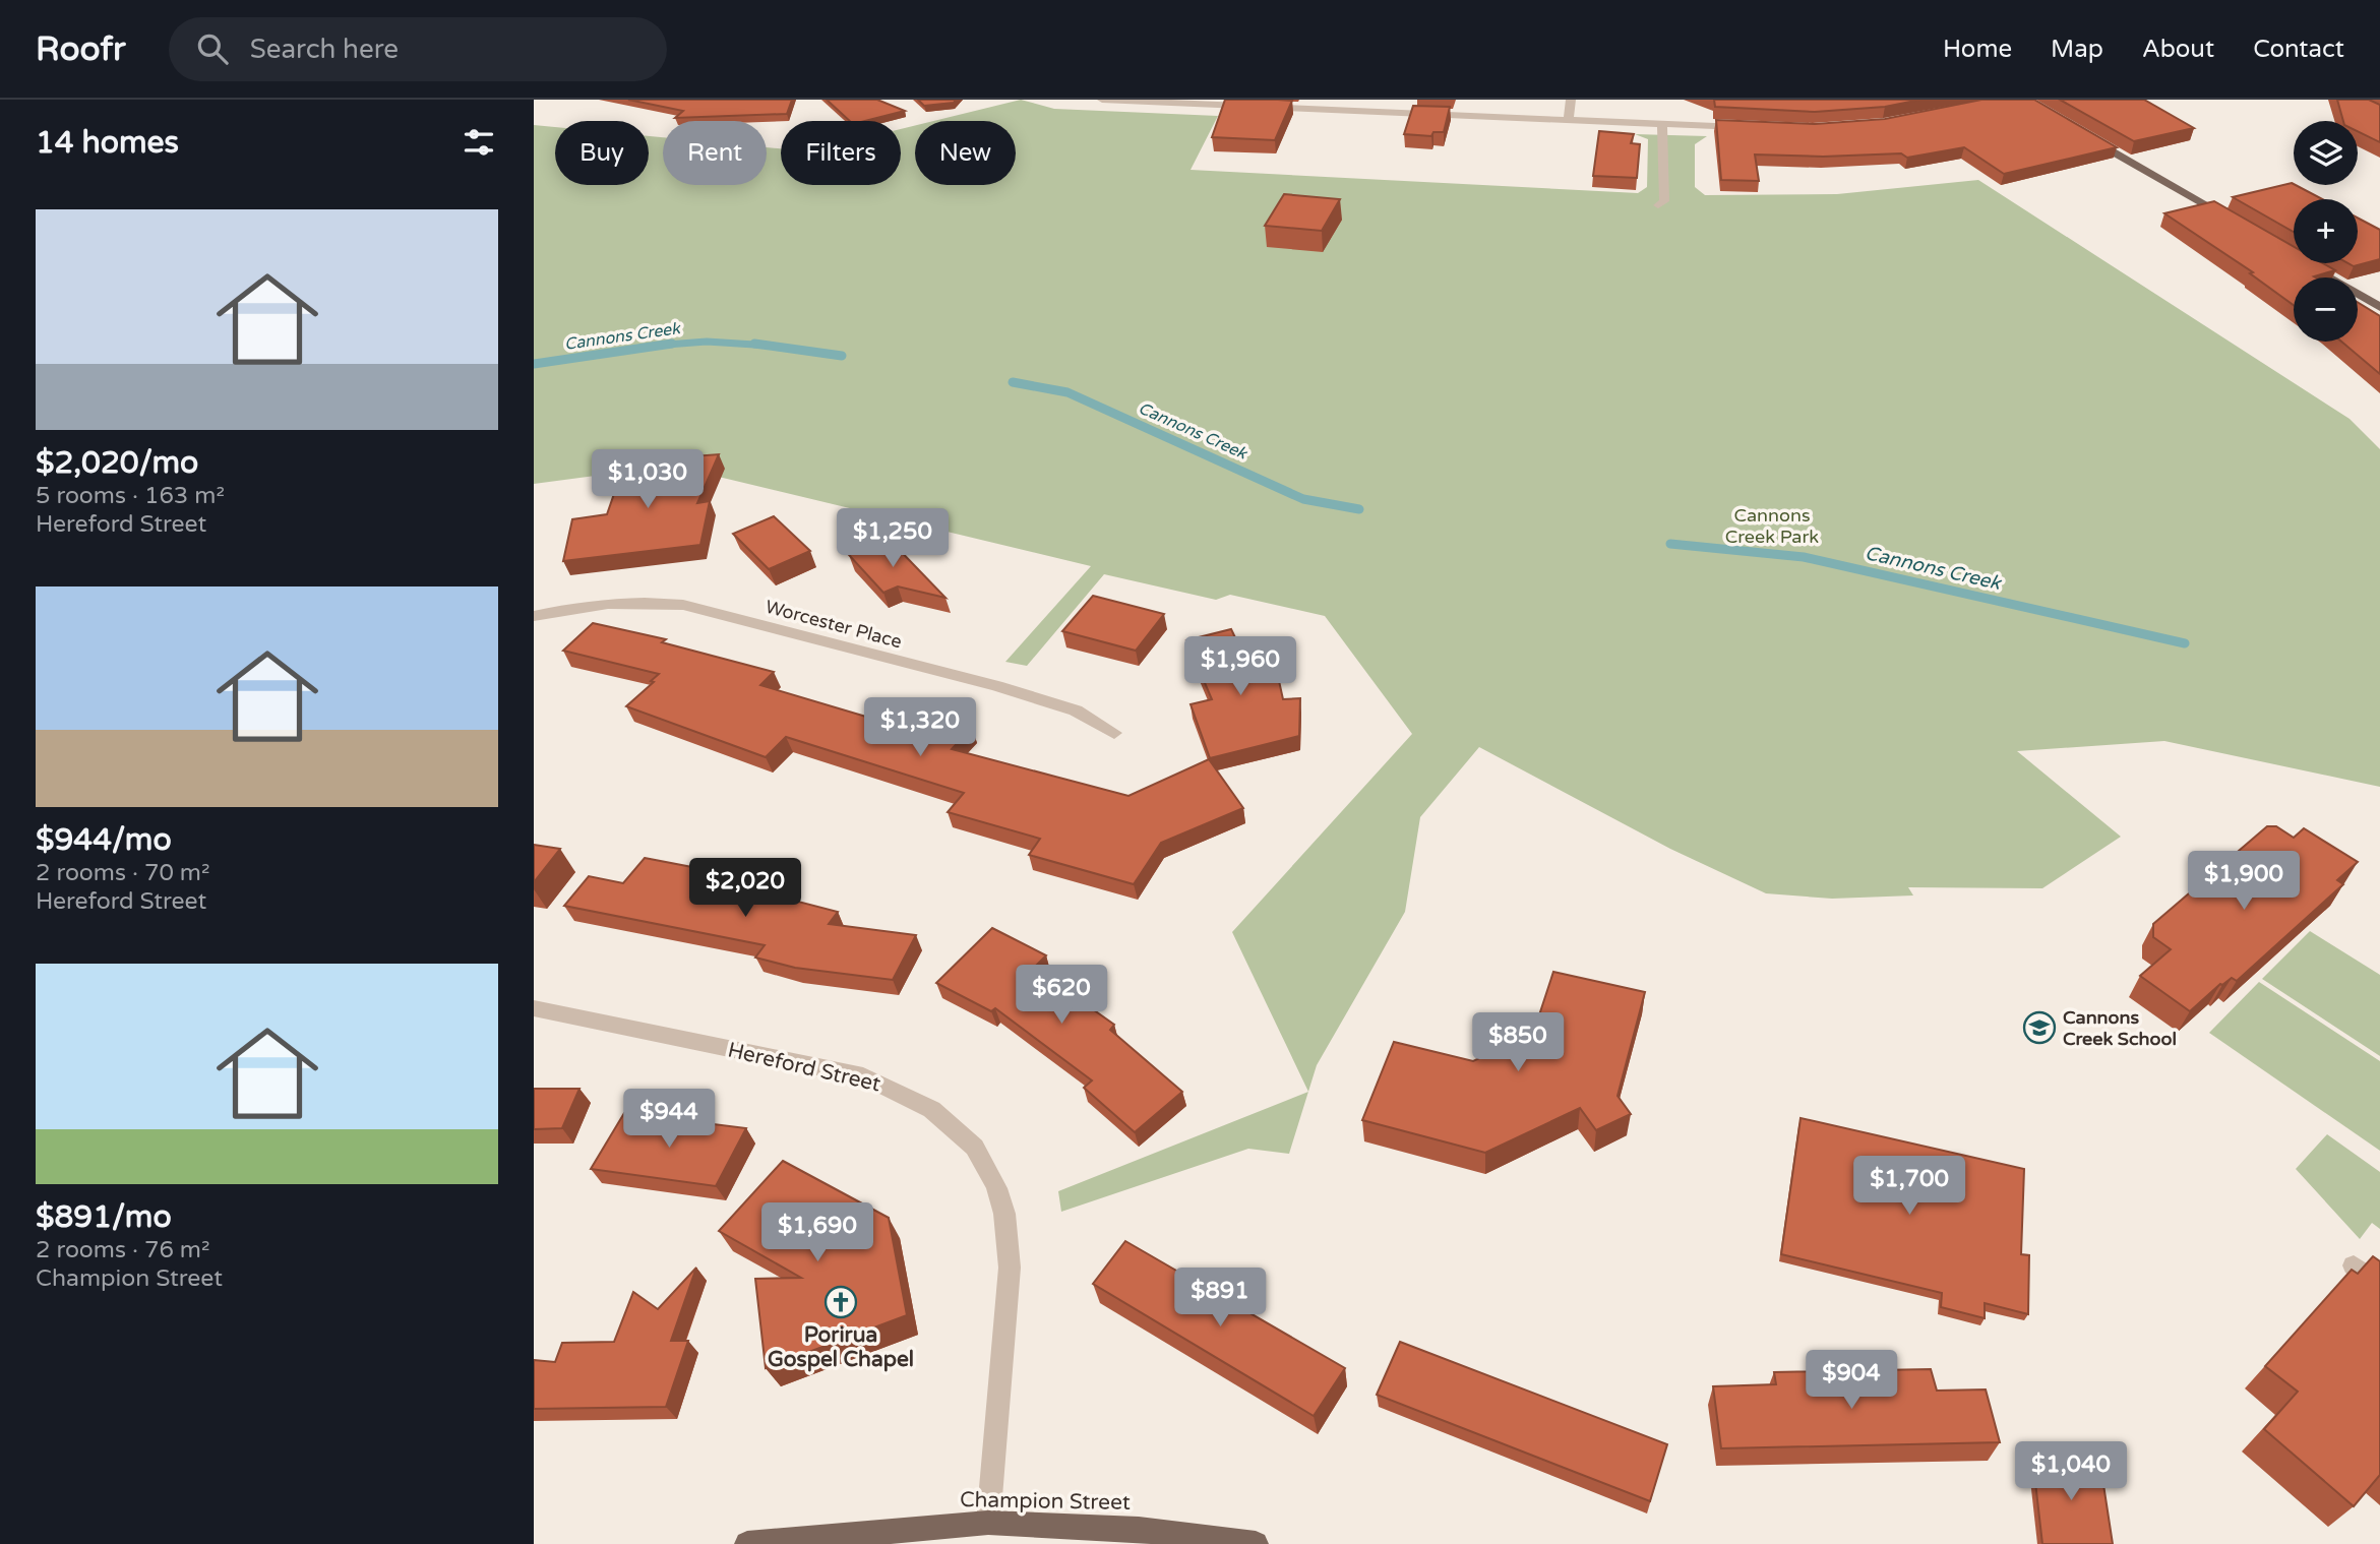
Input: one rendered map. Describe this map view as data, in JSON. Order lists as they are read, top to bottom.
{
  "streets": {
    "main road": ["Champion Street"],
    "street": ["Worcester Place", "Hereford Street"]
  },
  "crossings": [
    ["Hereford Street", "Champion Street"]
  ],
  "water": ["Cannons Creek"],
  "parks": ["Cannons Creek Park"],
  "places": {
    "school or university": ["Cannons Creek School"],
    "church": ["Porirua Gospel Chapel"]
  },
  "page": {
    "header": "Roofr",
    "search": "Search here",
    "nav": [
      "Home",
      "Map",
      "About",
      "Contact"
    ],
    "heading": "14 homes",
    "map_buttons": ["+", "−"],
    "chip": [
      "Buy",
      "Rent",
      "Filters",
      "New"
    ],
    "list": [
      {
        "name": "$2,020/mo",
        "note": "5 rooms · 163 m² · Hereford Street"
      },
      {
        "name": "$944/mo",
        "note": "2 rooms · 70 m² · Hereford Street"
      },
      {
        "name": "$891/mo",
        "note": "2 rooms · 76 m² · Champion Street"
      }
    ],
    "price": [
      "$1,030",
      "$1,250",
      "$1,960",
      "$1,320",
      "$1,900",
      "$2,020",
      "$620",
      "$850",
      "$944",
      "$1,700",
      "$1,690",
      "$891",
      "$904",
      "$1,040"
    ]
  }
}
